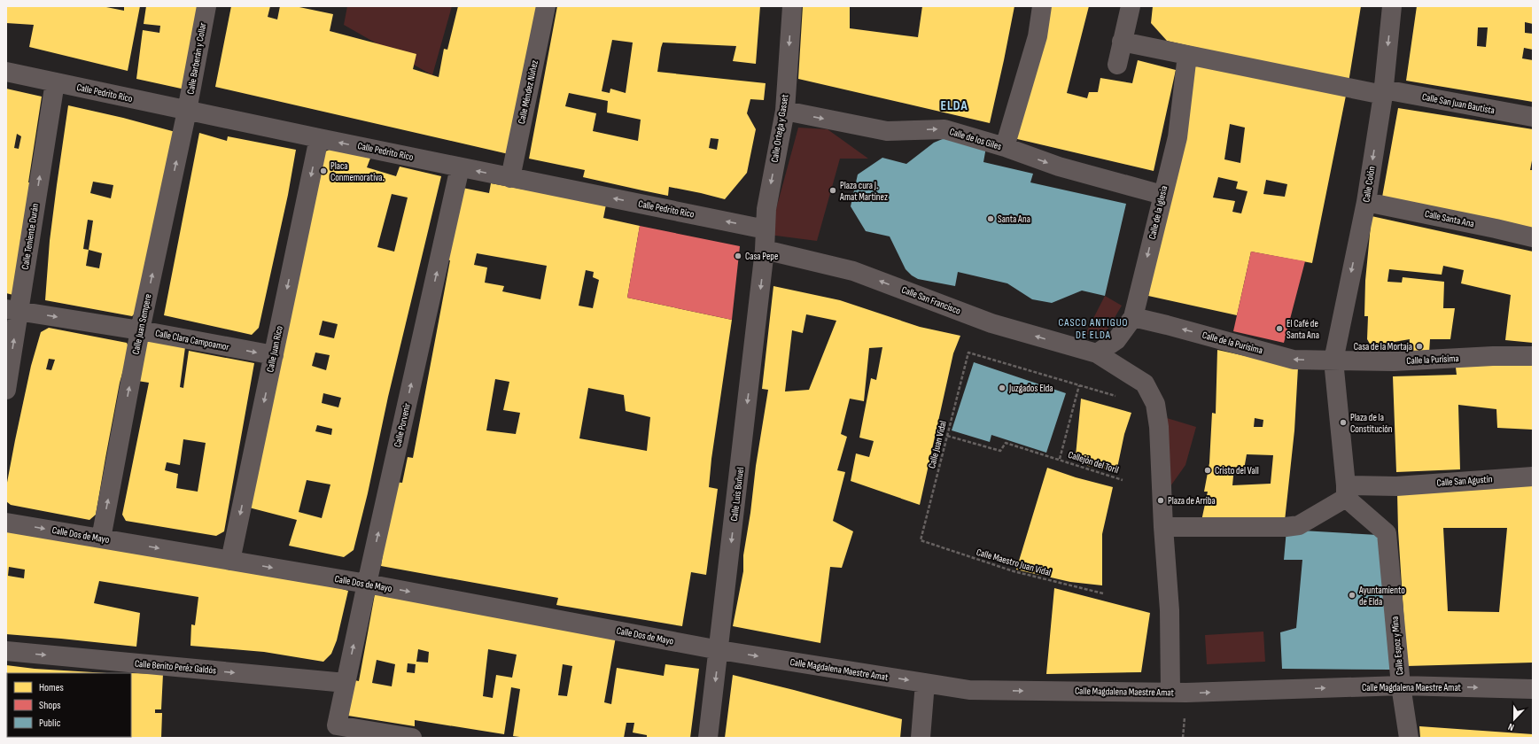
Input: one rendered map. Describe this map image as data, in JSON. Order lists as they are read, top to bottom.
{
  "streets": {
    "street": [
      "Calle Barberán y Collar",
      "Calle Méndez Núñez",
      "Calle Pedrito Rico",
      "Calle San Juan Bautista",
      "Calle Ortega y Gasset",
      "Calle de los Giles",
      "Calle Colón",
      "Calle de la Iglesia",
      "Calle Santa Ana",
      "Calle Teniente Durán",
      "Calle San Francisco",
      "Calle Juan Sempere",
      "Calle Clara Campoamor",
      "Calle de la Purísima",
      "Calle Juan Rico",
      "Calle la Purísima",
      "Calle Porvenir",
      "Calle San Agustín",
      "Calle Luis Buñuel",
      "Calle Dos de Mayo",
      "Calle Espoz y Mina",
      "Calle Benito Peréz Galdós",
      "Calle Magdalena Maestre Amat"
    ],
    "path": ["Calle Juan Vidal", "Callejón del Toril", "Calle Maestro Juan Vidal"]
  },
  "crossings": [
    ["Calle Barberán y Collar", "Calle Pedrito Rico"],
    ["Calle Barberán y Collar", "Calle Juan Sempere"],
    ["Calle Méndez Núñez", "Calle Pedrito Rico"],
    ["Calle Pedrito Rico", "Calle Ortega y Gasset"],
    ["Calle Pedrito Rico", "Calle Teniente Durán"],
    ["Calle Pedrito Rico", "Calle Juan Sempere"],
    ["Calle Pedrito Rico", "Calle Juan Rico"],
    ["Calle Pedrito Rico", "Calle Porvenir"],
    ["Calle San Juan Bautista", "Calle Colón"],
    ["Calle San Juan Bautista", "Calle de la Iglesia"],
    ["Calle Ortega y Gasset", "Calle de los Giles"],
    ["Calle Ortega y Gasset", "Calle San Francisco"],
    ["Calle Ortega y Gasset", "Calle Luis Buñuel"],
    ["Calle de los Giles", "Calle de la Iglesia"],
    ["Calle Colón", "Calle Santa Ana"],
    ["Calle Colón", "Calle de la Purísima"],
    ["Calle Colón", "Calle la Purísima"],
    ["Calle Colón", "Calle San Agustín"],
    ["Calle Colón", "Calle Espoz y Mina"],
    ["Calle de la Iglesia", "Calle San Francisco"],
    ["Calle de la Iglesia", "Calle de la Purísima"],
    ["Calle Teniente Durán", "Calle Clara Campoamor"],
    ["Calle San Francisco", "Calle Luis Buñuel"],
    ["Calle Juan Sempere", "Calle Clara Campoamor"],
    ["Calle Juan Sempere", "Calle Dos de Mayo"],
    ["Calle Clara Campoamor", "Calle Juan Rico"],
    ["Calle de la Purísima", "Calle la Purísima"],
    ["Calle Juan Rico", "Calle Dos de Mayo"],
    ["Calle Porvenir", "Calle Dos de Mayo"],
    ["Calle Porvenir", "Calle Benito Peréz Galdós"],
    ["Calle Juan Vidal", "Callejón del Toril"],
    ["Calle Juan Vidal", "Calle Maestro Juan Vidal"],
    ["Calle San Agustín", "Calle Espoz y Mina"],
    ["Calle Luis Buñuel", "Calle Dos de Mayo"],
    ["Calle Luis Buñuel", "Calle Magdalena Maestre Amat"],
    ["Calle Dos de Mayo", "Calle Magdalena Maestre Amat"],
    ["Calle Espoz y Mina", "Calle Magdalena Maestre Amat"]
  ],
  "one_way": [
    "Calle Pedrito Rico",
    "Calle Ortega y Gasset",
    "Calle de los Giles",
    "Calle Colón",
    "Calle de la Iglesia",
    "Calle Teniente Durán",
    "Calle San Francisco",
    "Calle Juan Sempere",
    "Calle Clara Campoamor",
    "Calle de la Purísima",
    "Calle Juan Rico",
    "Calle Porvenir",
    "Calle Luis Buñuel",
    "Calle Dos de Mayo",
    "Calle Benito Peréz Galdós",
    "Calle Magdalena Maestre Amat"
  ],
  "districts": ["ELDA", "CASCO ANTIGUO DE ELDA"],
  "places": [
    "Placa Conmemorativa.",
    "Plaza cura J. Amat Martínez",
    "Santa Ana",
    "Casa Pepe",
    "El Café de Santa Ana",
    "Casa de la Mortaja",
    "Juzgados Elda",
    "Plaza de la Constitución",
    "Cristo del Vall",
    "Plaza de Arriba",
    "Ayuntamiento de Elda"
  ],
  "legend": ["Homes", "Shops", "Public"],
  "north": "bottom"
}
